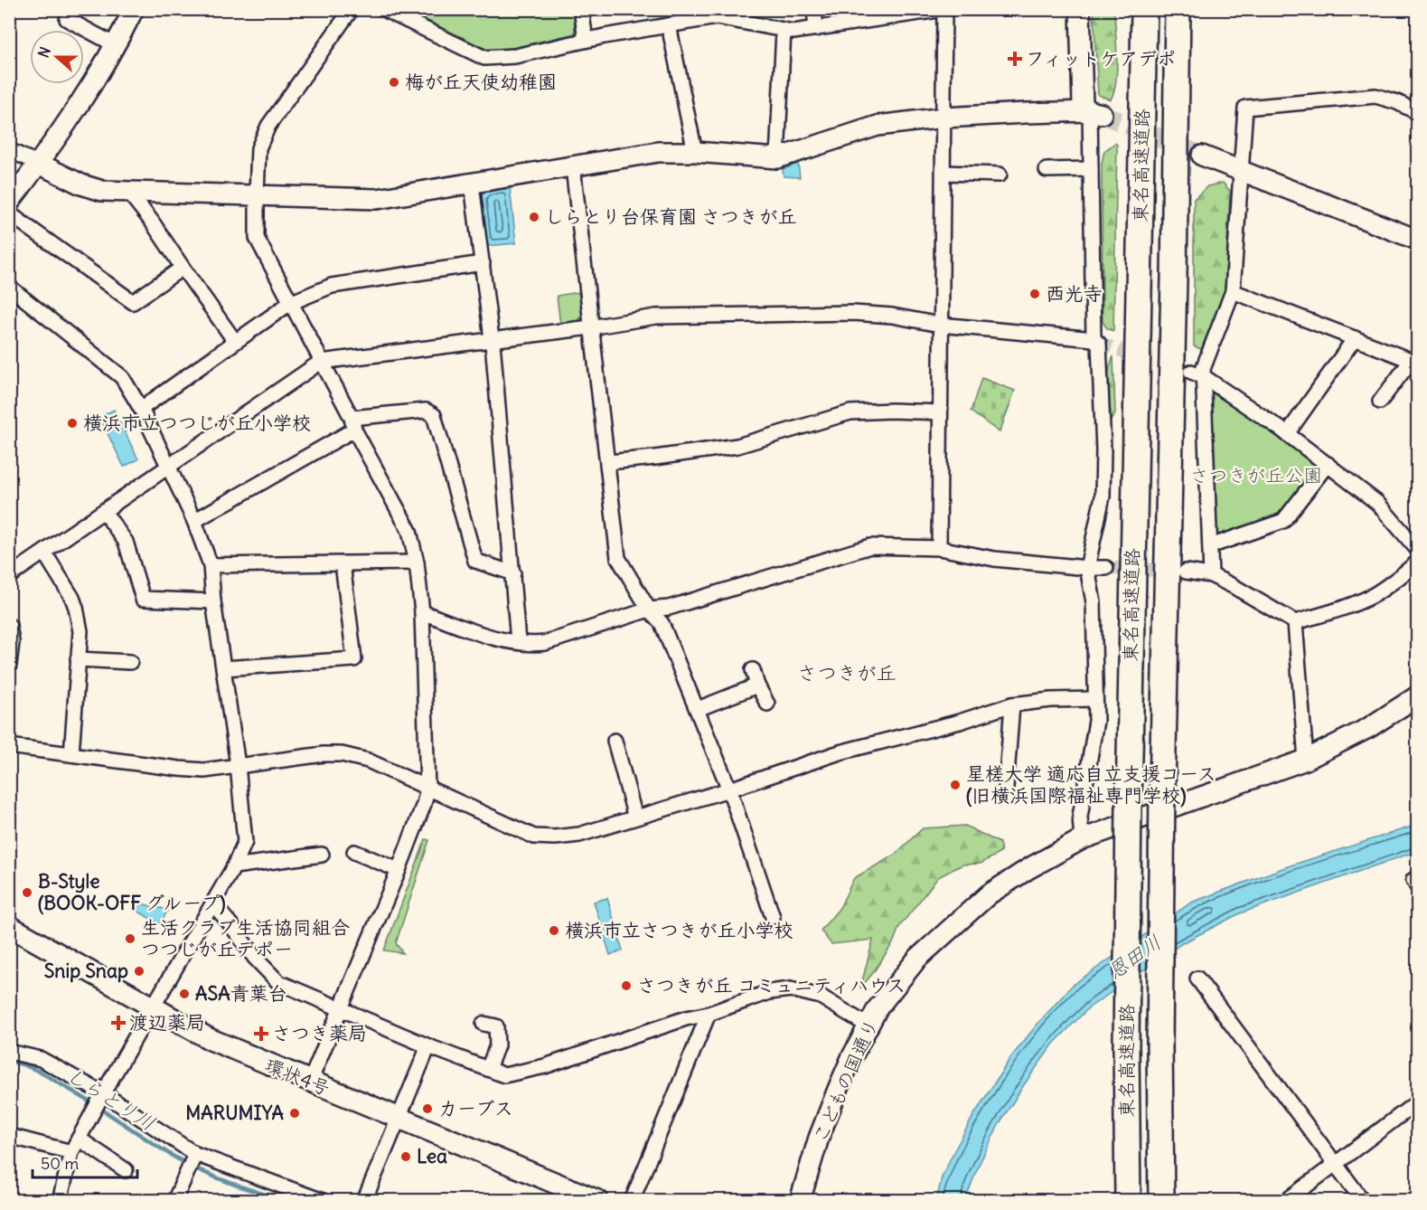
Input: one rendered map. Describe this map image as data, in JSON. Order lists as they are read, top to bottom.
{
  "streets": {
    "highway": ["東名高速道路"],
    "main road": ["環状4号"],
    "street": ["こどもの国通り"]
  },
  "districts": ["さつきが丘"],
  "water": ["恩田川", "しらとり川"],
  "parks": ["さつきが丘公園"],
  "places": {
    "health": ["フィットケアデポ", "渡辺薬局", "さつき薬局"],
    "other": [
      "梅が丘天使幼稚園",
      "しらとり台保育園 さつきが丘",
      "西光寺",
      "横浜市立つつじが丘小学校",
      "星槎大学 適応自立支援コース (旧横浜国際福祉専門学校)",
      "B-Style (BOOK-OFF グループ)",
      "横浜市立さつきが丘小学校",
      "生活クラブ生活協同組合 つつじが丘デポー",
      "Snip Snap",
      "さつきが丘 コミュニティハウス",
      "ASA青葉台",
      "カーブス",
      "MARUMIYA",
      "Lea"
    ]
  },
  "scale_bar": "50 m",
  "north": "left"
}
